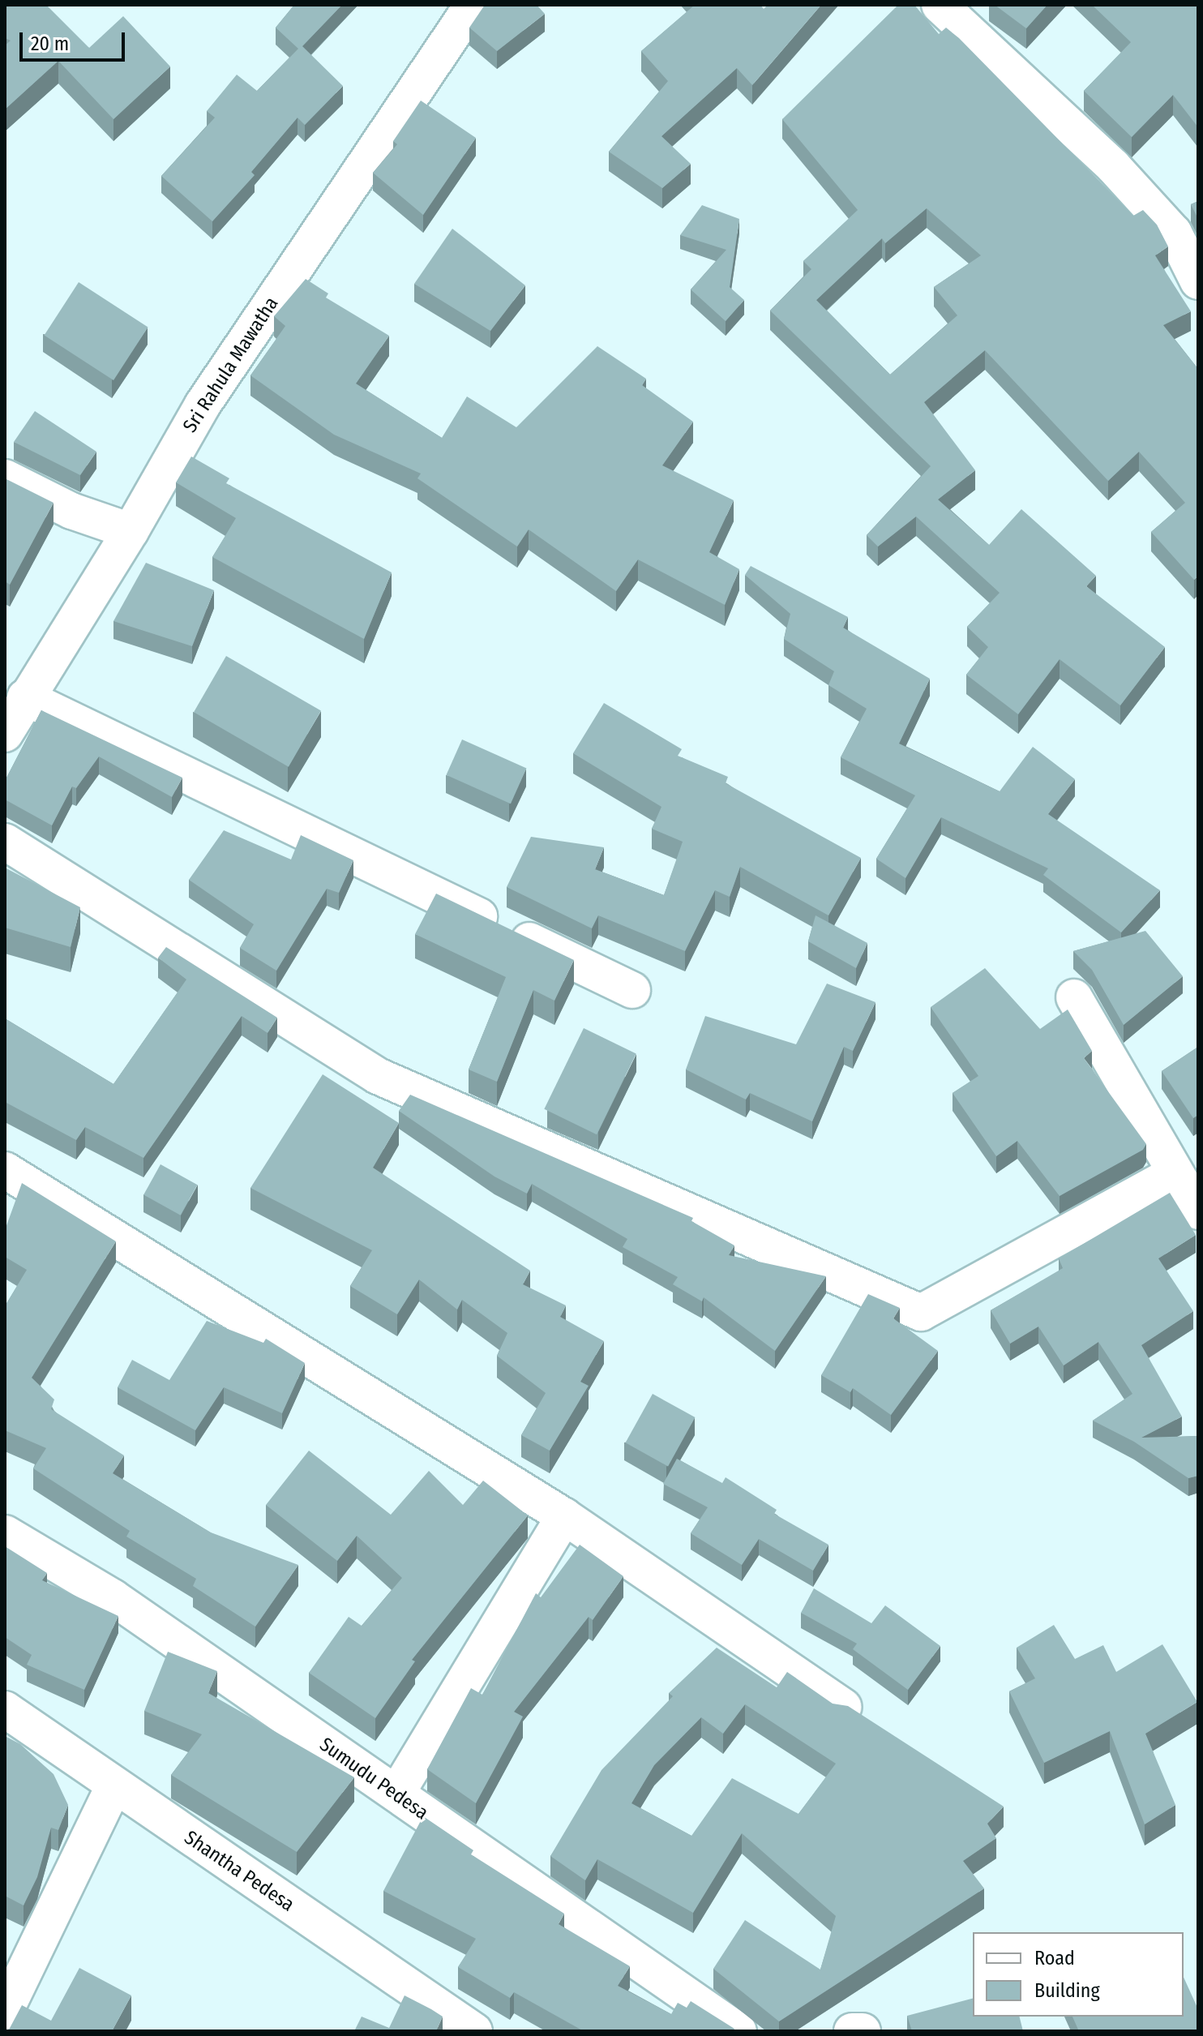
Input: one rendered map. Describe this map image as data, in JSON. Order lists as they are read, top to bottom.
{
  "streets": {
    "street": ["Sri Rahula Mawatha", "Sumudu Pedesa", "Shantha Pedesa"]
  },
  "legend": ["Road", "Building"],
  "scale_bar": "20 m"
}
